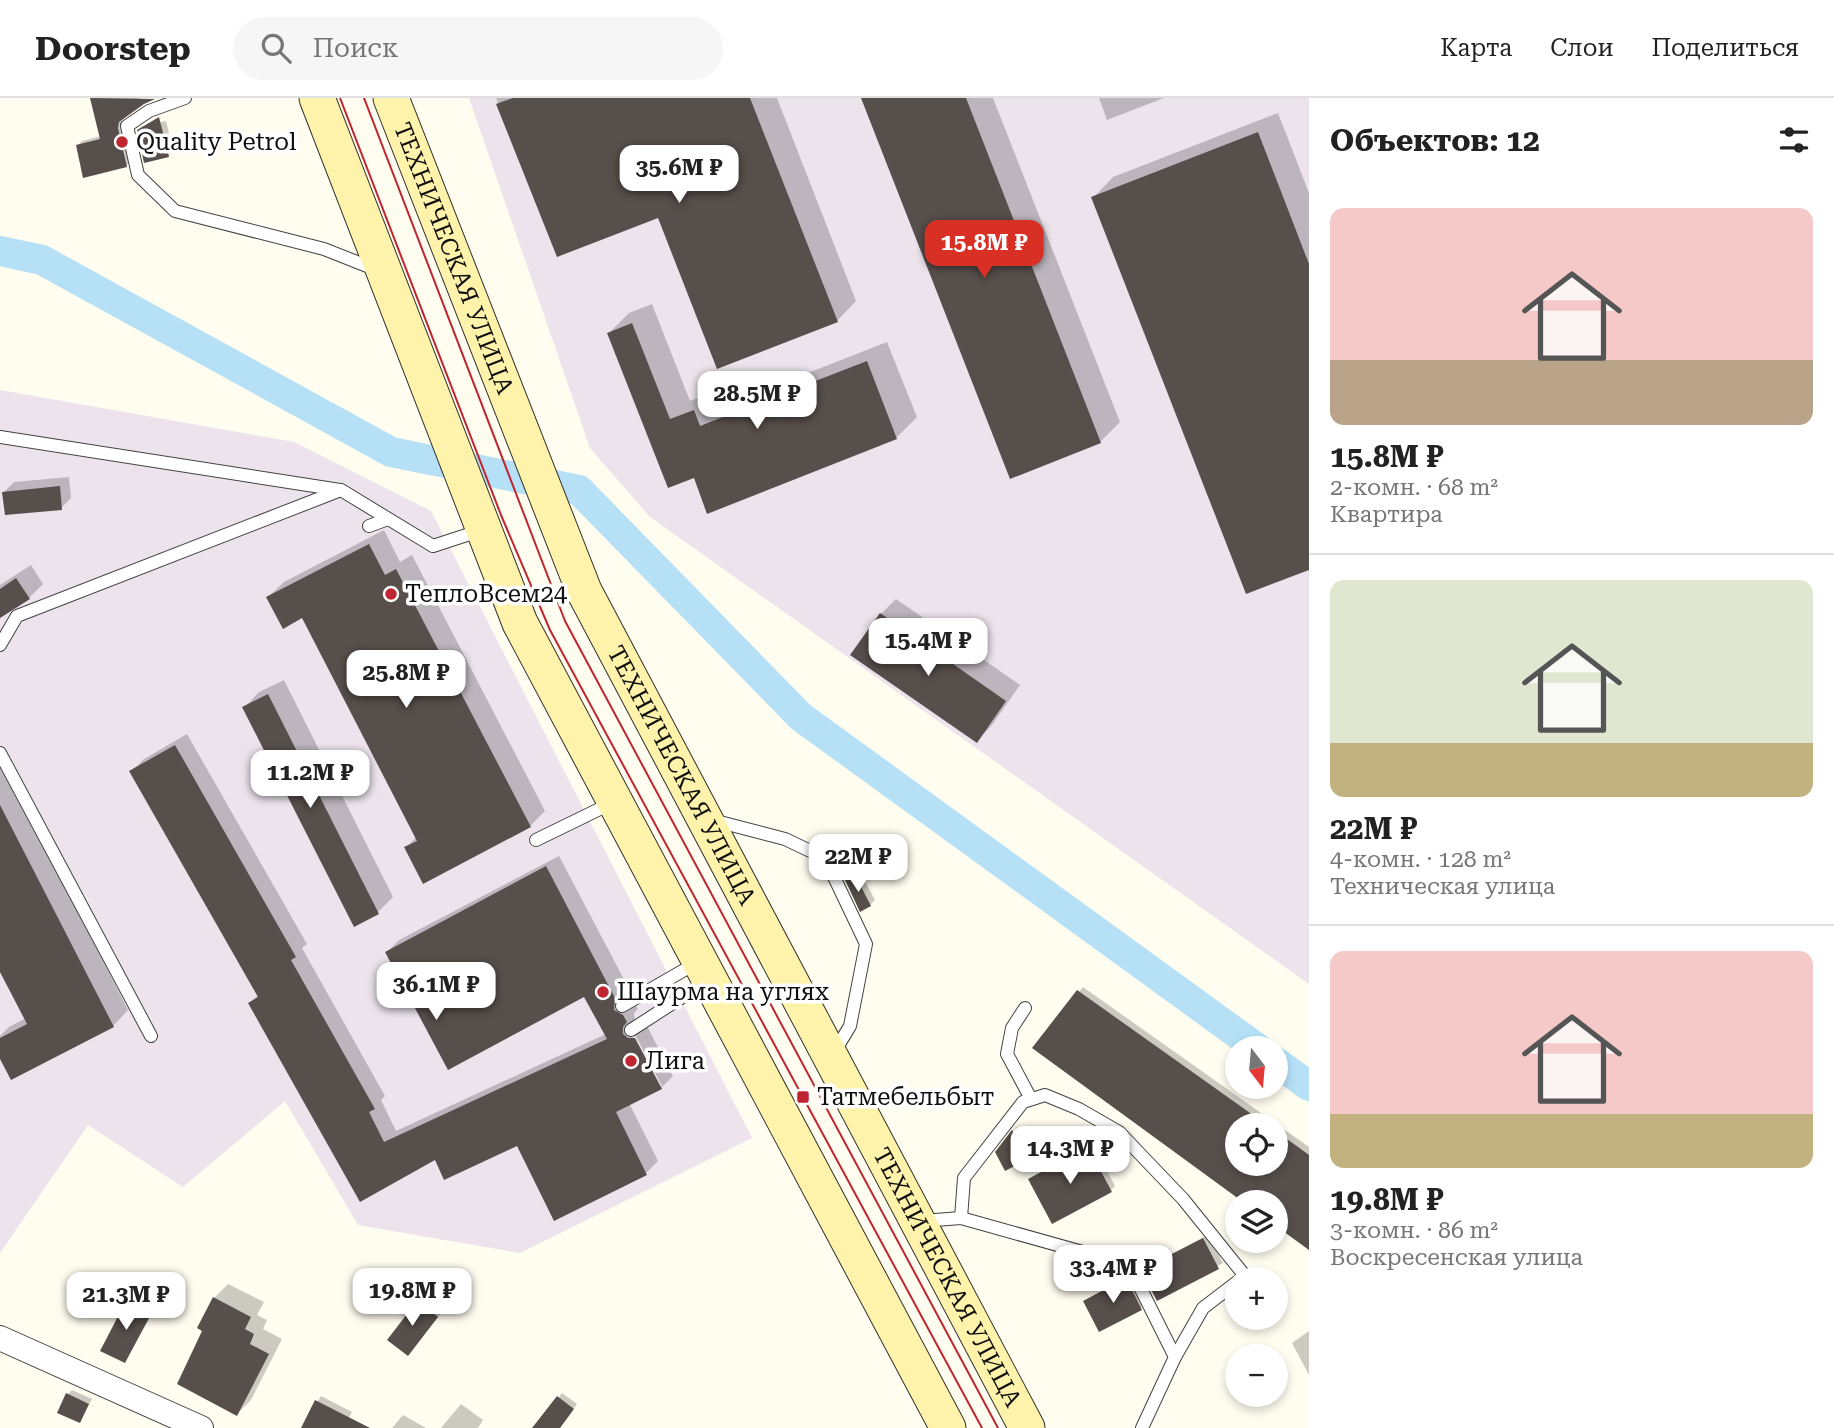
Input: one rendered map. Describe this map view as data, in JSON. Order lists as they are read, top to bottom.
{
  "streets": {
    "main road": ["ТЕХНИЧЕСКАЯ УЛИЦА"]
  },
  "places": {
    "other": [
      "Quality Petrol",
      "ТеплоВсем24",
      "Шаурма на углях",
      "Лига"
    ],
    "transit": ["Татмебельбыт"]
  },
  "north": "bottom",
  "page": {
    "header": "Doorstep",
    "search": "Поиск",
    "nav": ["Карта", "Слои", "Поделиться"],
    "heading": "Объектов: 12",
    "price": [
      "35.6M ₽",
      "15.8M ₽",
      "28.5M ₽",
      "15.4M ₽",
      "25.8M ₽",
      "11.2M ₽",
      "22M ₽",
      "36.1M ₽",
      "14.3M ₽",
      "33.4M ₽",
      "19.8M ₽",
      "21.3M ₽"
    ],
    "list": [
      {
        "name": "15.8M ₽",
        "note": "2-комн. · 68 m² · Квартира"
      },
      {
        "name": "22M ₽",
        "note": "4-комн. · 128 m² · Техническая улица"
      },
      {
        "name": "19.8M ₽",
        "note": "3-комн. · 86 m² · Воскресенская улица"
      }
    ],
    "map_buttons": ["+", "−"]
  }
}
